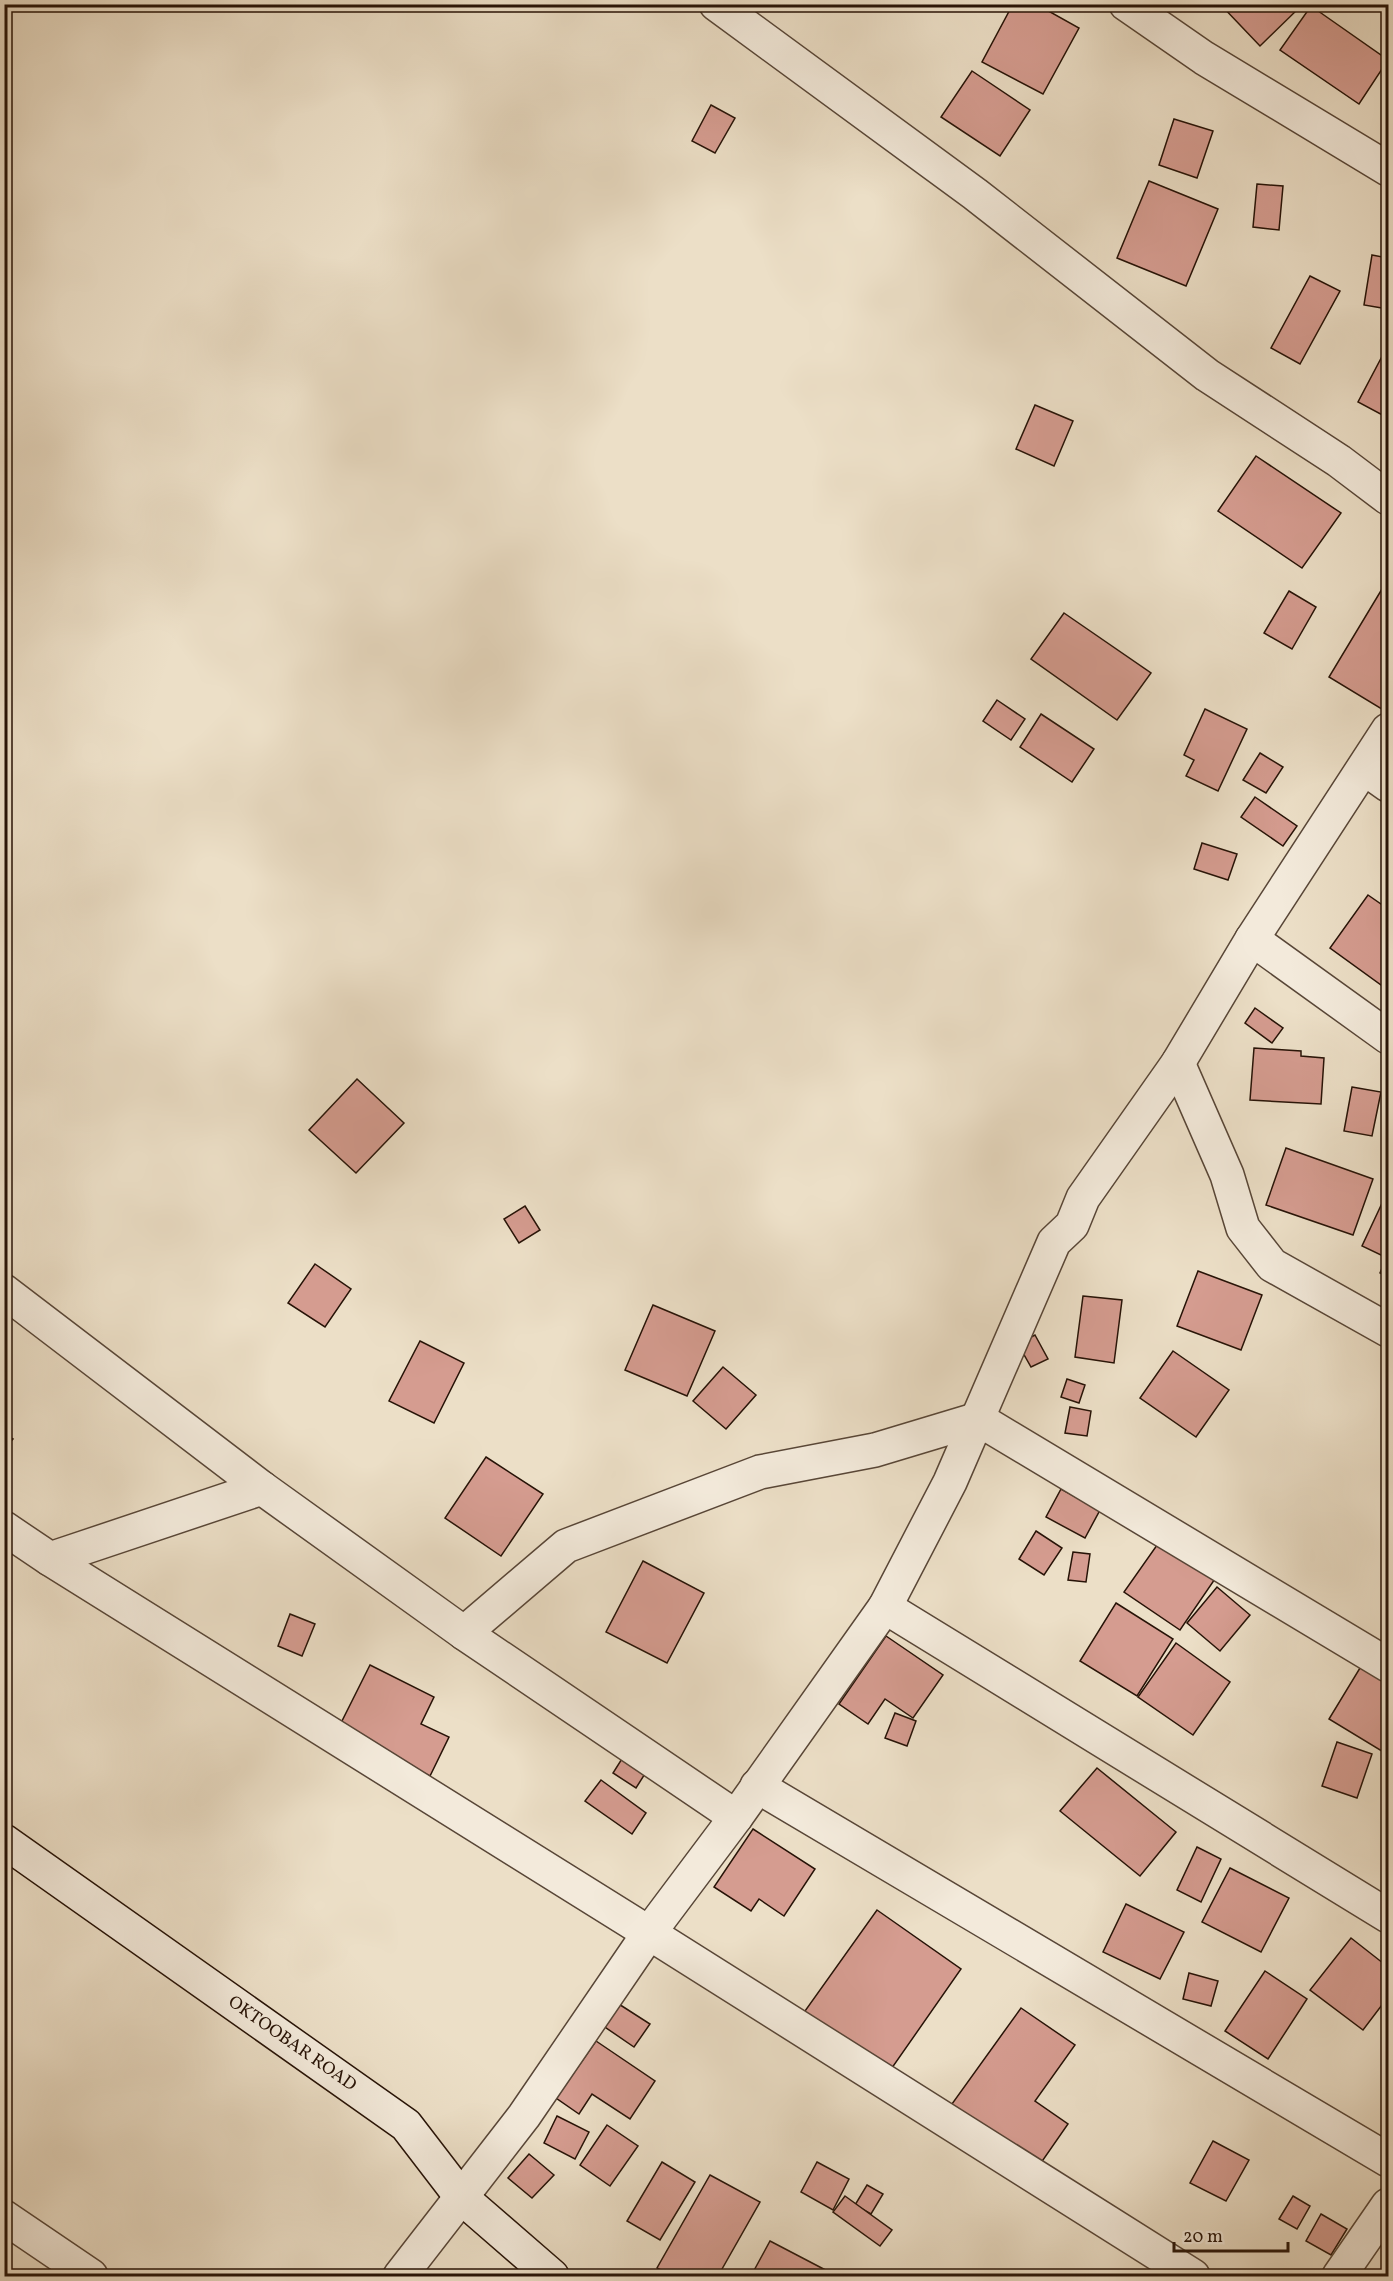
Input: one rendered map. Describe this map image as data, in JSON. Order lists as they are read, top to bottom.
{
  "streets": {
    "street": ["OKTOOBAR ROAD"]
  },
  "scale_bar": "20 m"
}
